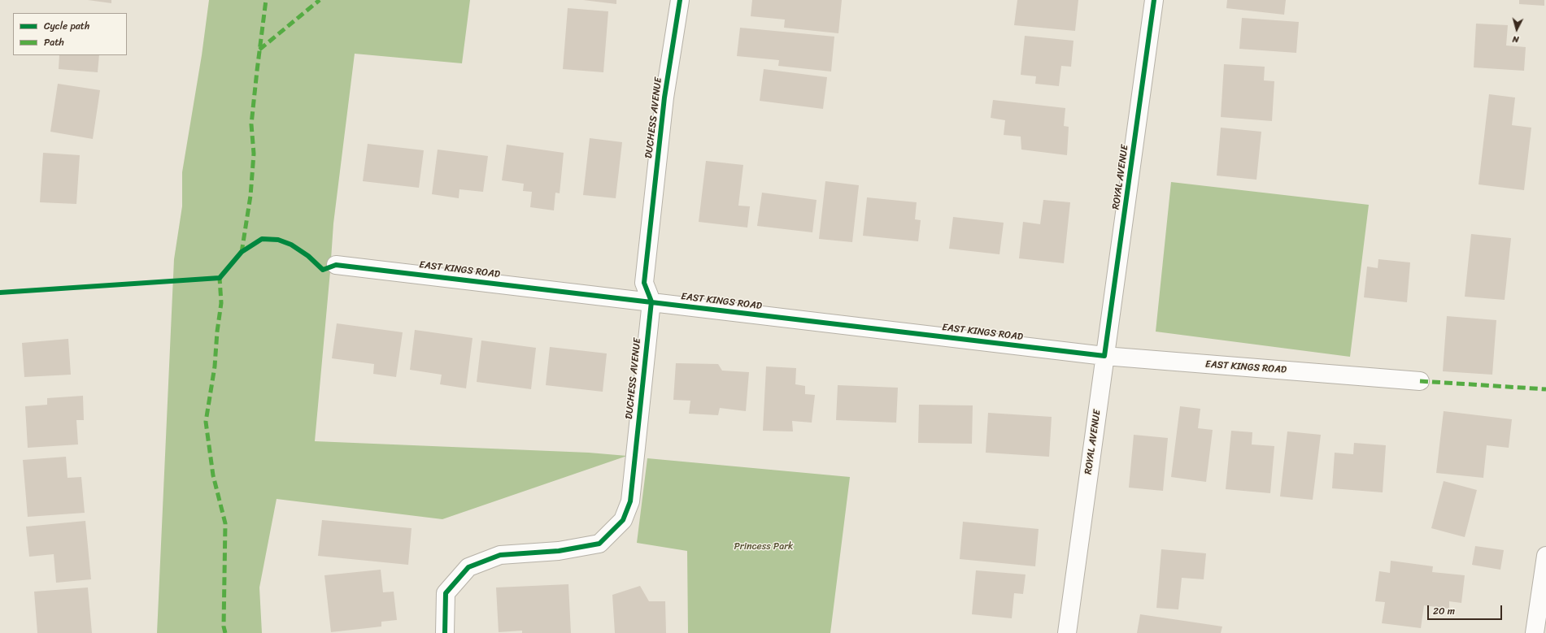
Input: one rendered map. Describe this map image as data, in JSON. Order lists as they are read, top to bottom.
{
  "streets": {
    "street": ["DUCHESS AVENUE", "ROYAL AVENUE", "EAST KINGS ROAD"]
  },
  "crossings": [
    ["DUCHESS AVENUE", "EAST KINGS ROAD"],
    ["ROYAL AVENUE", "EAST KINGS ROAD"]
  ],
  "parks": ["Princess Park"],
  "legend": ["Cycle path", "Path"],
  "scale_bar": "20 m",
  "north": "bottom"
}
